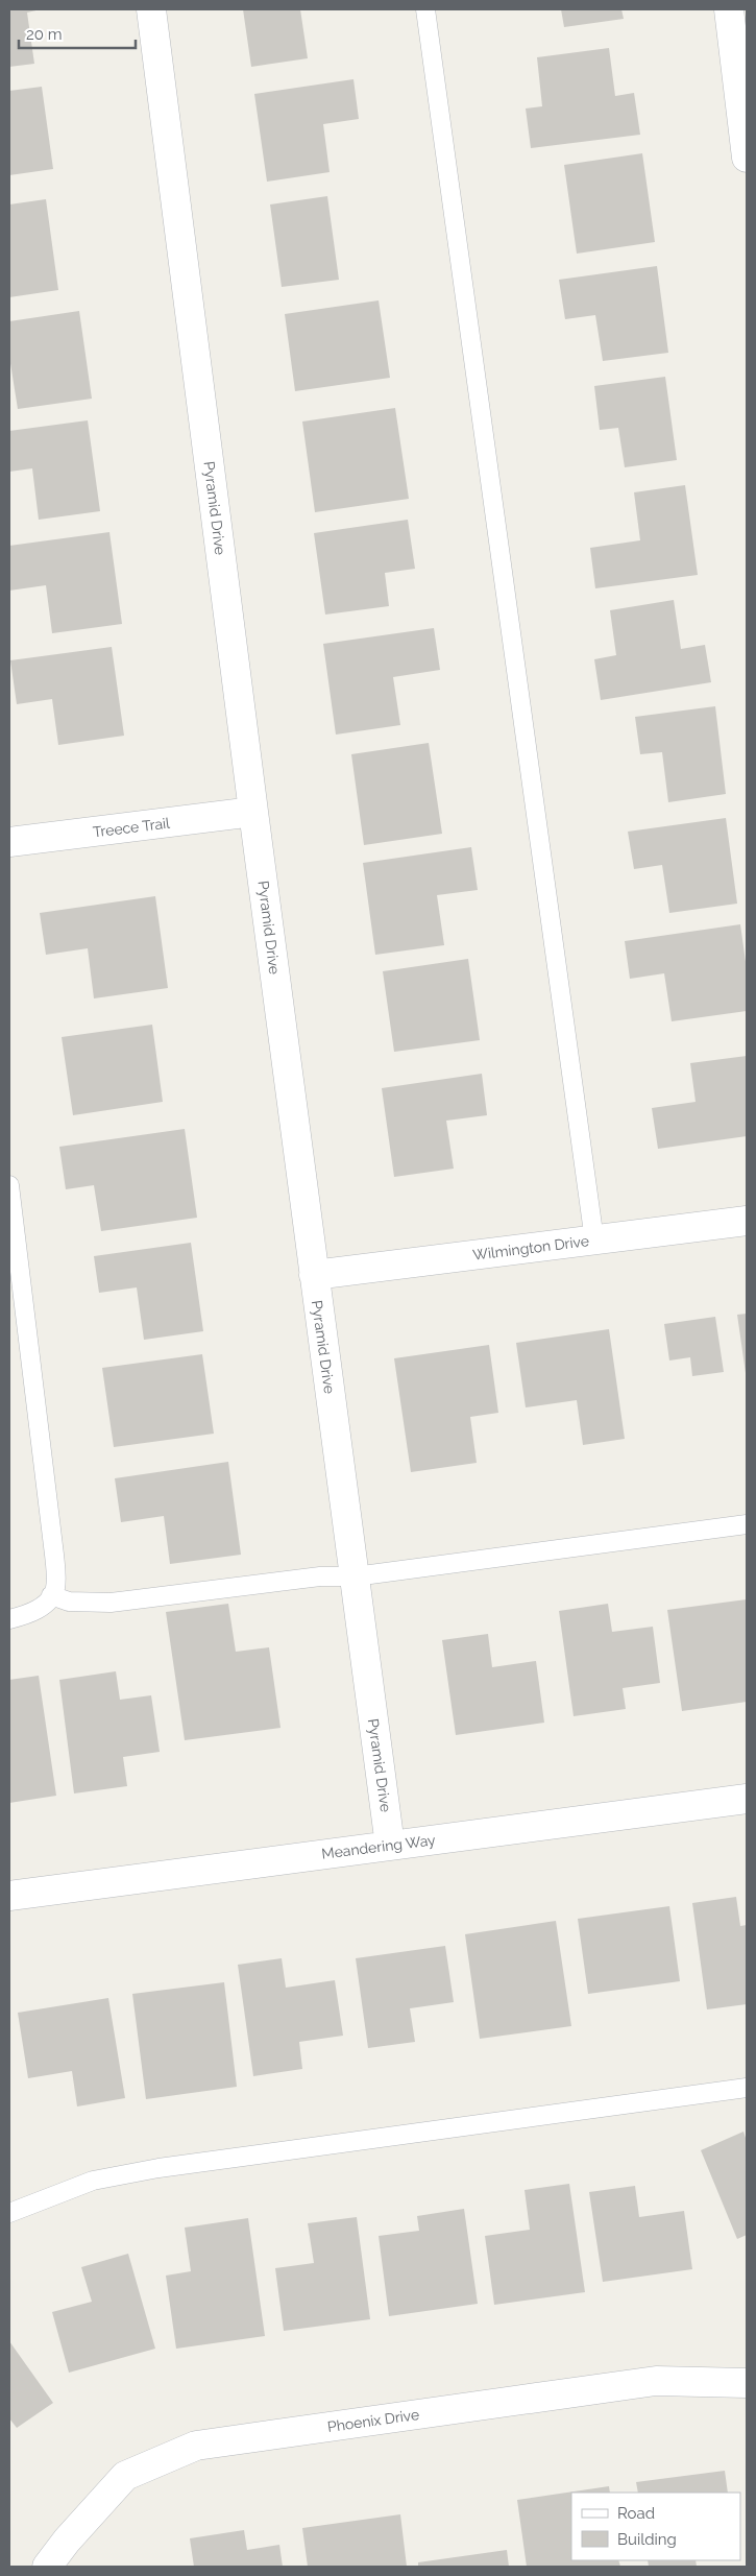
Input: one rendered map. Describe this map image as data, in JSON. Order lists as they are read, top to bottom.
{
  "streets": {
    "street": [
      "Pyramid Drive",
      "Treece Trail",
      "Wilmington Drive",
      "Meandering Way",
      "Phoenix Drive"
    ]
  },
  "crossings": [
    ["Pyramid Drive", "Treece Trail"],
    ["Pyramid Drive", "Wilmington Drive"],
    ["Pyramid Drive", "Meandering Way"]
  ],
  "legend": ["Road", "Building"],
  "scale_bar": "20 m"
}
